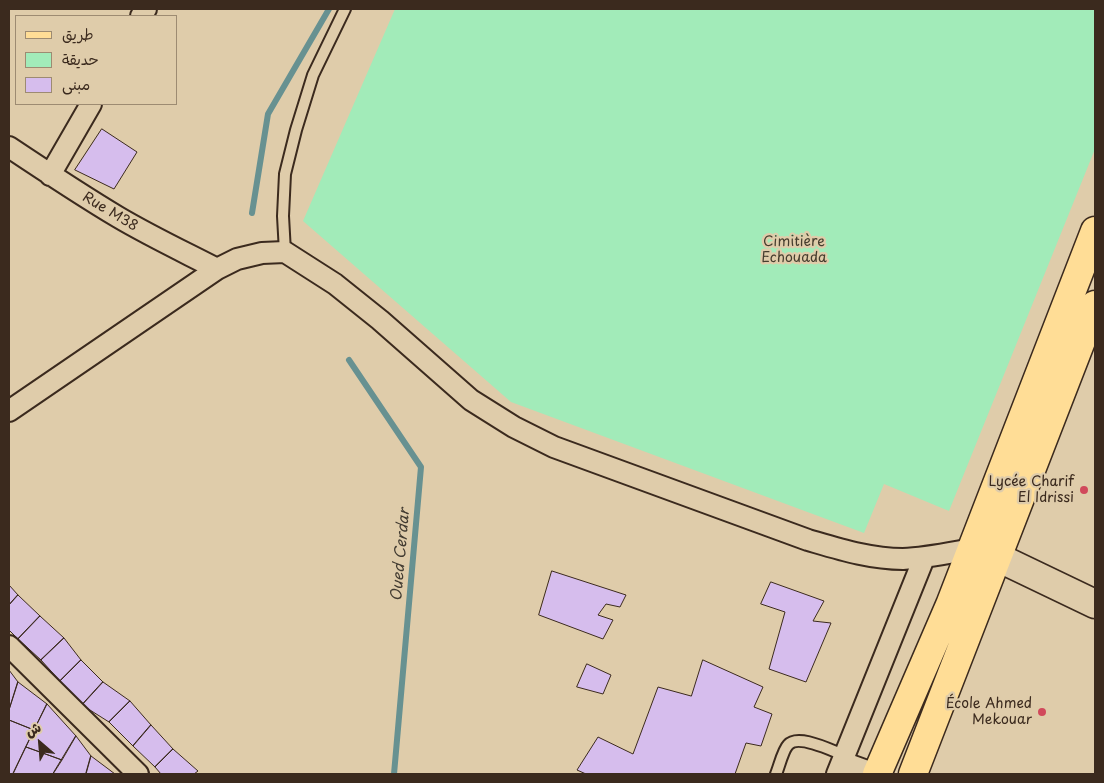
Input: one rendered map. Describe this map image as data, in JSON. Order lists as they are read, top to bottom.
{
  "streets": {
    "street": ["Rue M38"]
  },
  "water": ["Oued Cerdar"],
  "parks": ["Cimitière Echouada"],
  "places": ["Lycée Charif El Idrissi", "École Ahmed Mekouar"],
  "legend": ["طريق", "حديقة", "مبنى"],
  "north": "top left"
}
